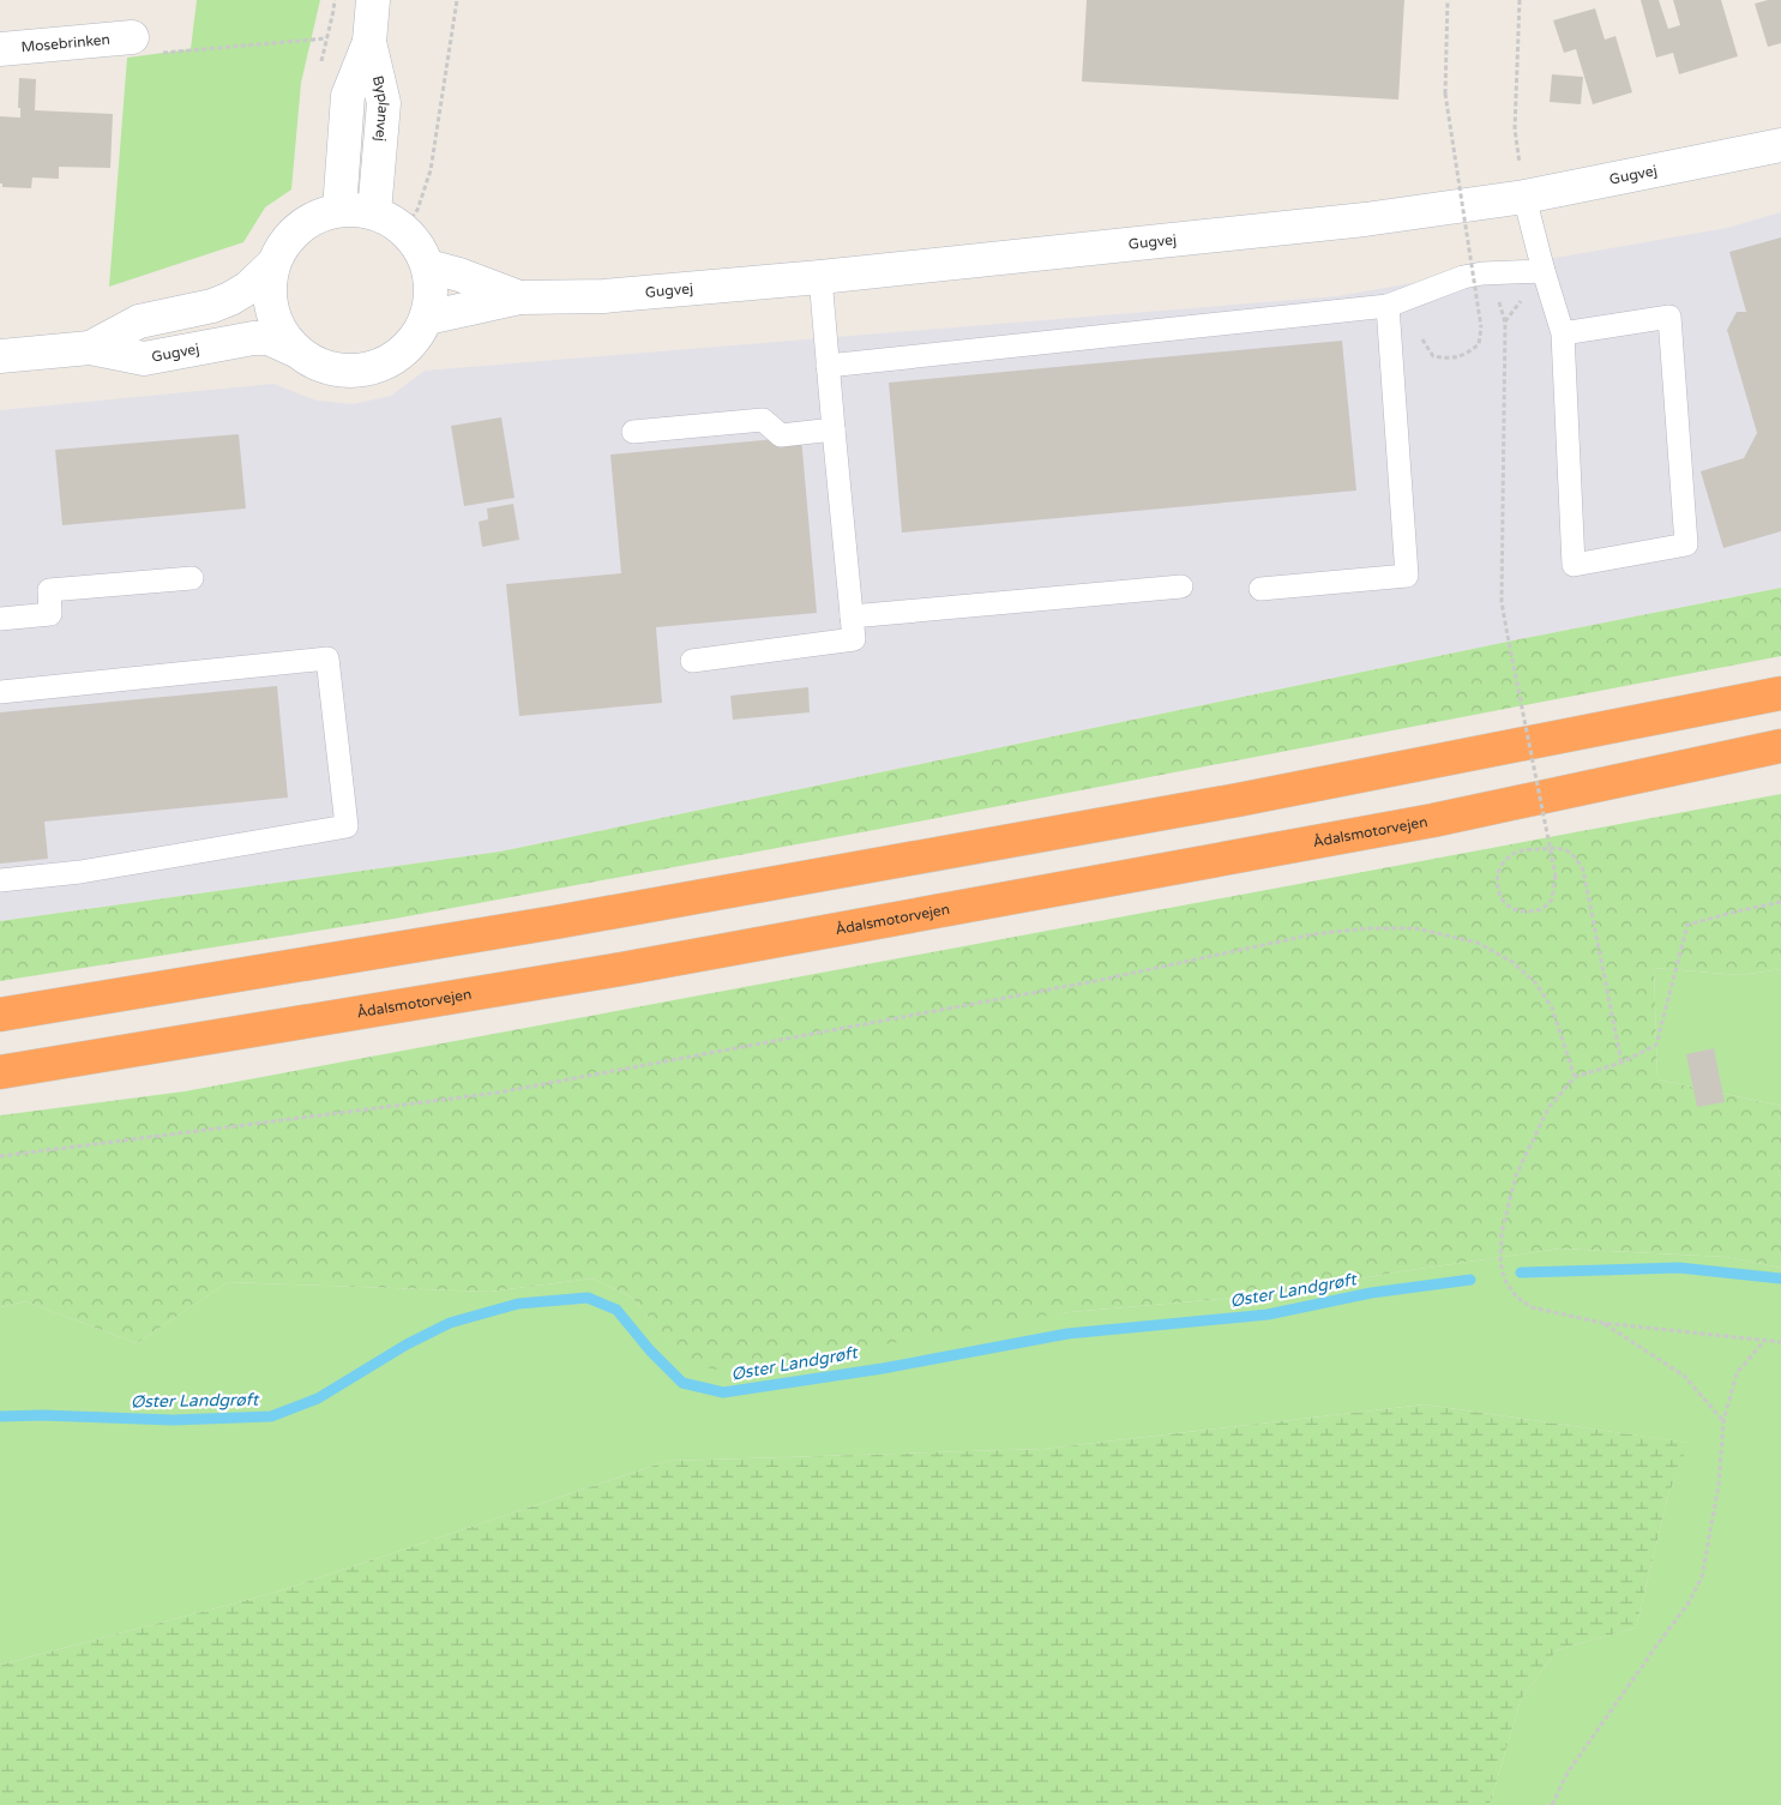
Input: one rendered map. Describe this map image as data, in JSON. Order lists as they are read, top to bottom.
{
  "streets": {
    "highway": ["Ådalsmotorvejen"],
    "street": ["Mosebrinken", "Byplanvej", "Gugvej"]
  },
  "crossings": [
    ["Byplanvej", "Gugvej"]
  ],
  "water": ["Øster Landgrøft"]
}
